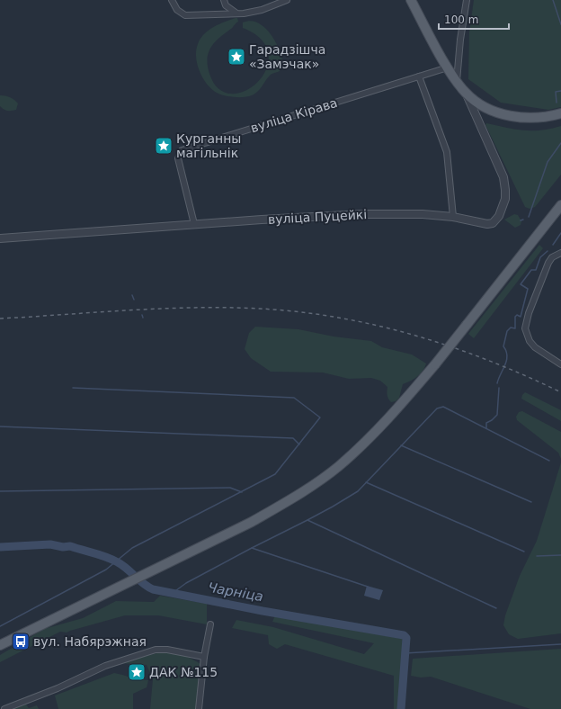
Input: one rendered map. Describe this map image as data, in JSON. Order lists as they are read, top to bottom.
{
  "streets": {
    "street": ["вуліца Кірава", "вуліца Пуцейкі"]
  },
  "crossings": [
    ["вуліца Кірава", "вуліца Пуцейкі"]
  ],
  "water": ["Чарніца"],
  "places": {
    "place": ["Гарадзішча «Замэчак»", "Курганны магільнік", "ДАК №115"],
    "bus stop": ["вул. Набярэжная"]
  },
  "scale_bar": "100 m"
}
